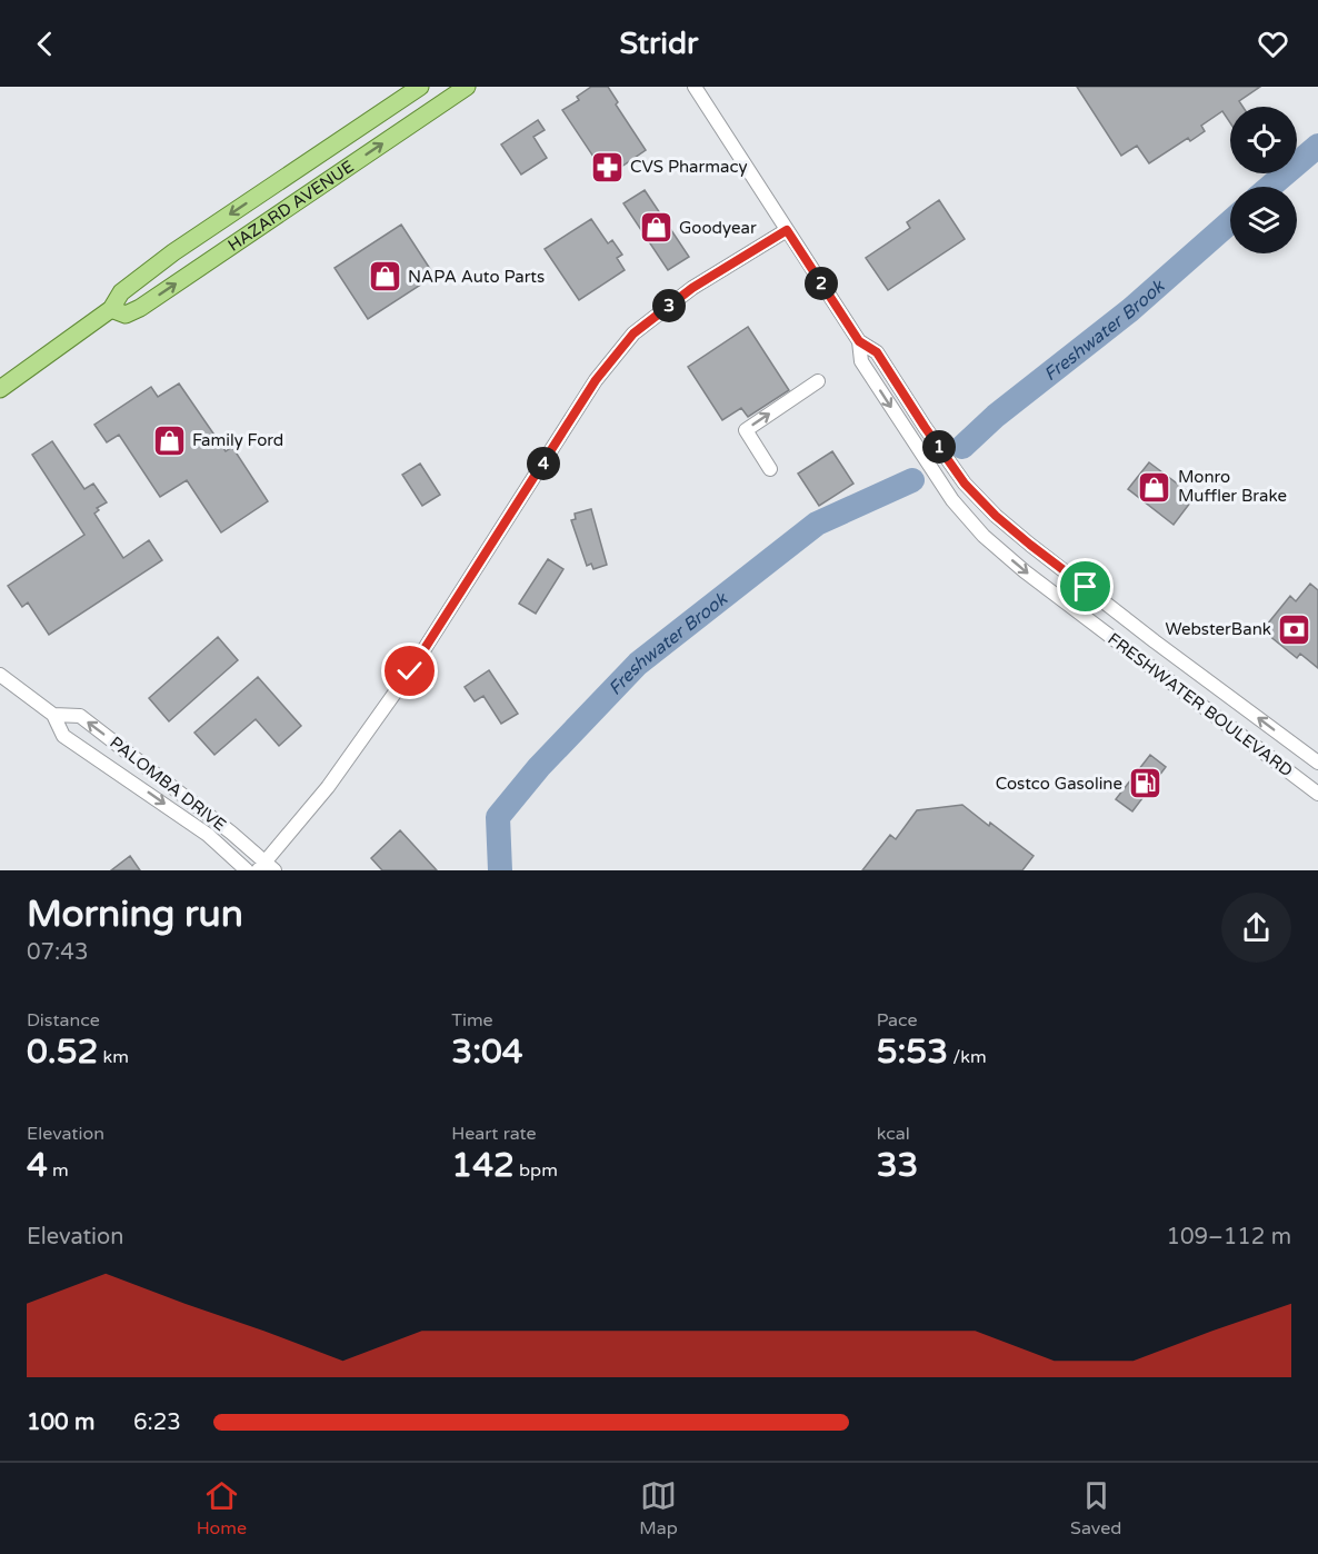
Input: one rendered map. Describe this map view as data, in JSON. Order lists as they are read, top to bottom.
{
  "streets": {
    "main road": ["HAZARD AVENUE"],
    "street": ["FRESHWATER BOULEVARD", "PALOMBA DRIVE"]
  },
  "water": ["Freshwater Brook"],
  "places": {
    "pharmacy": ["CVS Pharmacy"],
    "shop": [
      "Goodyear",
      "NAPA Auto Parts",
      "Family Ford",
      "Monro Muffler Brake"
    ],
    "bank": ["WebsterBank"],
    "fuel station": ["Costco Gasoline"]
  },
  "page": {
    "header": "Stridr",
    "pins": [
      "2",
      "3",
      "1",
      "4"
    ],
    "heading": ["Morning run", "07:43"],
    "stats": [
      ["Distance", "0.52 km"],
      ["Time", "3:04"],
      ["Pace", "5:53 /km"],
      ["Elevation", "4 m"],
      ["Heart rate", "142 bpm"],
      ["kcal", "33"]
    ],
    "chart": ["Elevation", "109–112 m"],
    "list": [
      {
        "name": "100 m",
        "note": "6:23"
      }
    ],
    "tabs": ["Home", "Map", "Saved"]
  }
}
